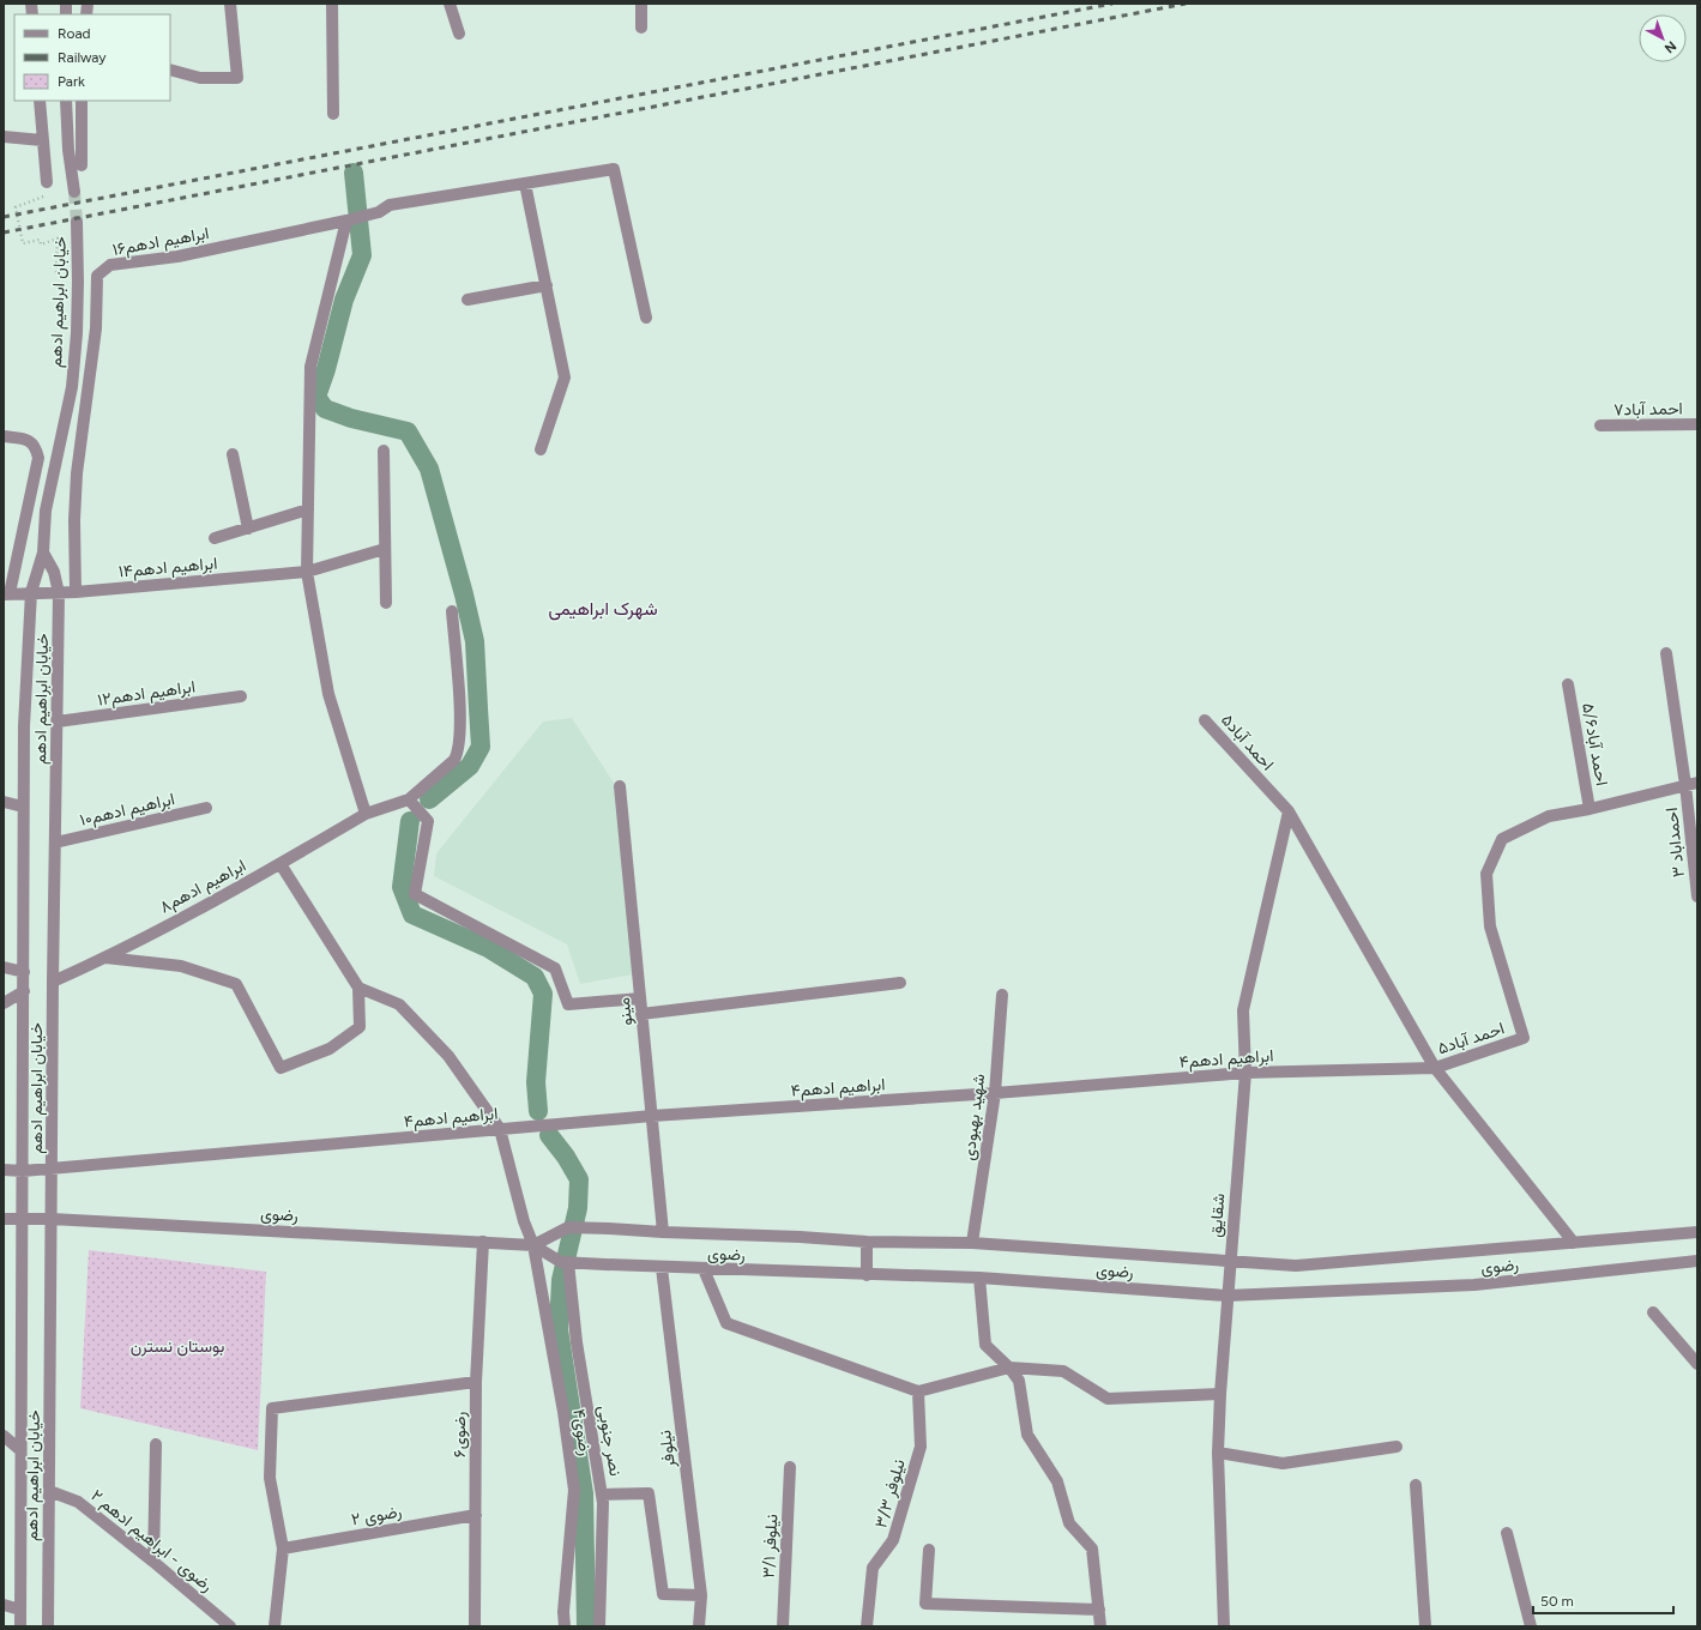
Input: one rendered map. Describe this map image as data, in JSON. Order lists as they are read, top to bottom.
{
  "streets": {
    "street": [
      "ابراهیم ادهم۱۶",
      "خیابان ابراهیم ادهم",
      "احمد آباد۷",
      "ابراهیم ادهم۱۴",
      "ابراهیم ادهم۱۲",
      "احمد آباد۵",
      "احمد آباد۵/۶",
      "ابراهیم ادهم۱۰",
      "احمداباد ۳",
      "ابراهیم ادهم۸",
      "مینو",
      "ابراهیم ادهم۴",
      "شهید بهبودی",
      "رضوی",
      "شقایق",
      "رضوی۴",
      "رضوی۶",
      "نصر جنوبی",
      "نیلوفر",
      "نیلوفر ۳/۳",
      "رضوی ۲",
      "رضوی - ابراهیم ادهم ۲",
      "نیلوفر ۳/۱"
    ]
  },
  "crossings": [
    ["ابراهیم ادهم۱۶", "ابراهیم ادهم۱۴"],
    ["خیابان ابراهیم ادهم", "ابراهیم ادهم۱۴"],
    ["خیابان ابراهیم ادهم", "ابراهیم ادهم۱۲"],
    ["خیابان ابراهیم ادهم", "ابراهیم ادهم۱۰"],
    ["خیابان ابراهیم ادهم", "ابراهیم ادهم۸"],
    ["خیابان ابراهیم ادهم", "ابراهیم ادهم۴"],
    ["خیابان ابراهیم ادهم", "رضوی"],
    ["خیابان ابراهیم ادهم", "رضوی - ابراهیم ادهم ۲"],
    ["احمد آباد۵", "احمد آباد۵/۶"],
    ["احمد آباد۵", "احمداباد ۳"],
    ["احمد آباد۵", "ابراهیم ادهم۴"],
    ["احمد آباد۵", "شقایق"],
    ["مینو", "ابراهیم ادهم۴"],
    ["مینو", "رضوی"],
    ["ابراهیم ادهم۴", "شهید بهبودی"],
    ["ابراهیم ادهم۴", "شقایق"],
    ["ابراهیم ادهم۴", "رضوی۴"],
    ["شهید بهبودی", "رضوی"],
    ["رضوی", "شقایق"],
    ["رضوی", "رضوی۴"],
    ["رضوی", "رضوی۶"],
    ["رضوی", "نصر جنوبی"],
    ["رضوی", "نیلوفر"],
    ["رضوی۶", "رضوی ۲"]
  ],
  "districts": ["شهرک ابراهیمی"],
  "parks": ["بوستان نسترن"],
  "legend": ["Road", "Railway", "Park"],
  "scale_bar": "50 m",
  "north": "bottom right"
}
